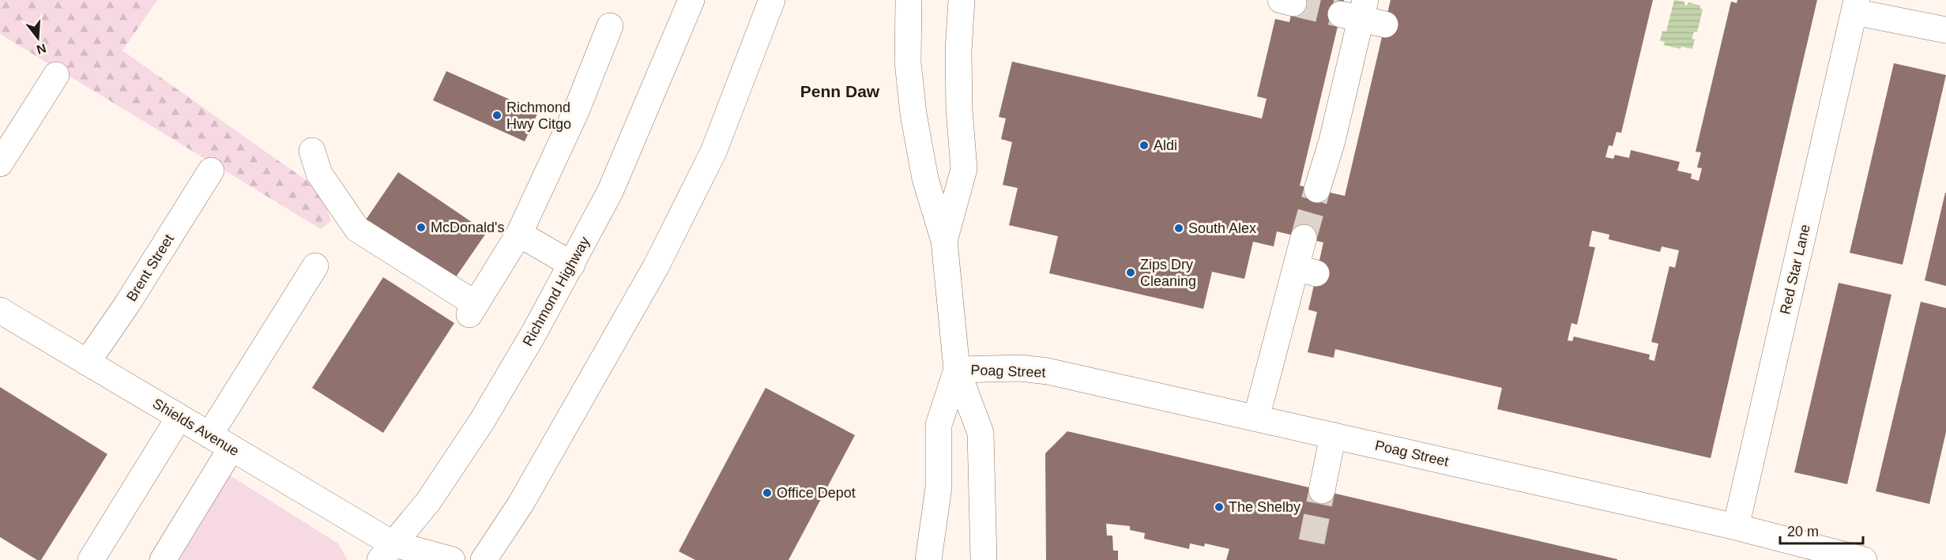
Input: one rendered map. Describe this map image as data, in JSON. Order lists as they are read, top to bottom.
{
  "streets": {
    "main road": [
      "Brent Street",
      "Red Star Lane",
      "Richmond Highway",
      "Poag Street",
      "Shields Avenue"
    ]
  },
  "crossings": [
    ["Brent Street", "Shields Avenue"],
    ["Red Star Lane", "Poag Street"],
    ["Richmond Highway", "Shields Avenue"]
  ],
  "districts": ["Penn Daw"],
  "places": [
    "Richmond Hwy Citgo",
    "Aldi",
    "McDonald's",
    "South Alex",
    "Zips Dry Cleaning",
    "Office Depot",
    "The Shelby"
  ],
  "scale_bar": "20 m",
  "north": "bottom"
}
